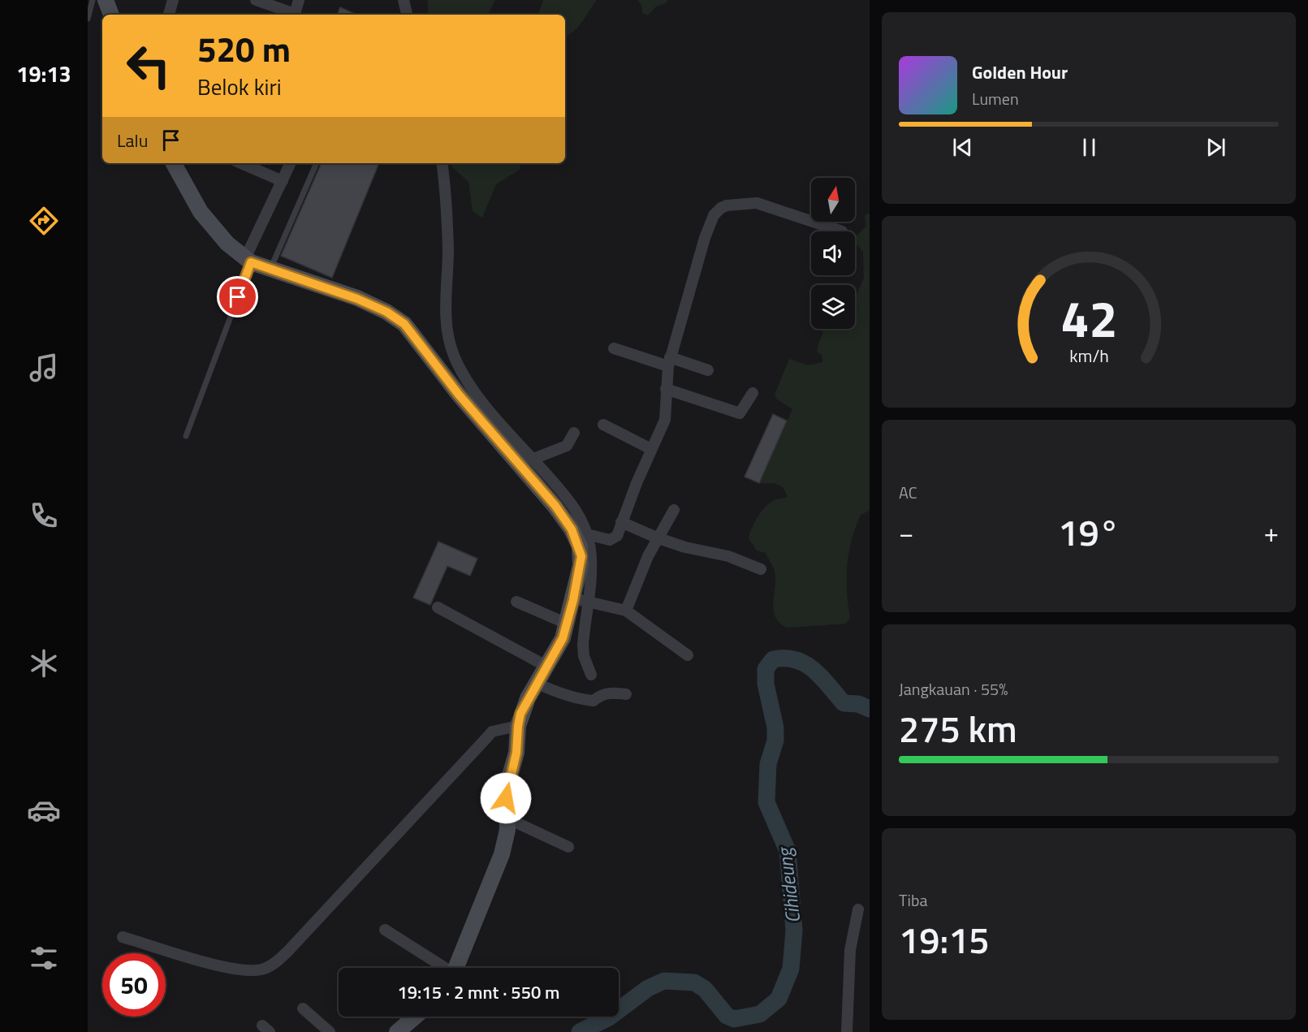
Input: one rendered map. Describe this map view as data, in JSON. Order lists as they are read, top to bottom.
{
  "water": ["Cihideung"],
  "north": "top",
  "page": {
    "tabs": "19:13",
    "turn": ["520 m", "Belok kiri"],
    "song": ["Golden Hour", "Lumen"],
    "then": "Lalu",
    "tile": [
      "AC",
      ["Jangkauan · 55%", "275 km"],
      ["Tiba", "19:15"]
    ],
    "heat": ["−", "19°", "+"],
    "limit": "50",
    "trip": "19:15 · 2 mnt · 550 m",
    "gauge": ["42", "km/h"]
  }
}
